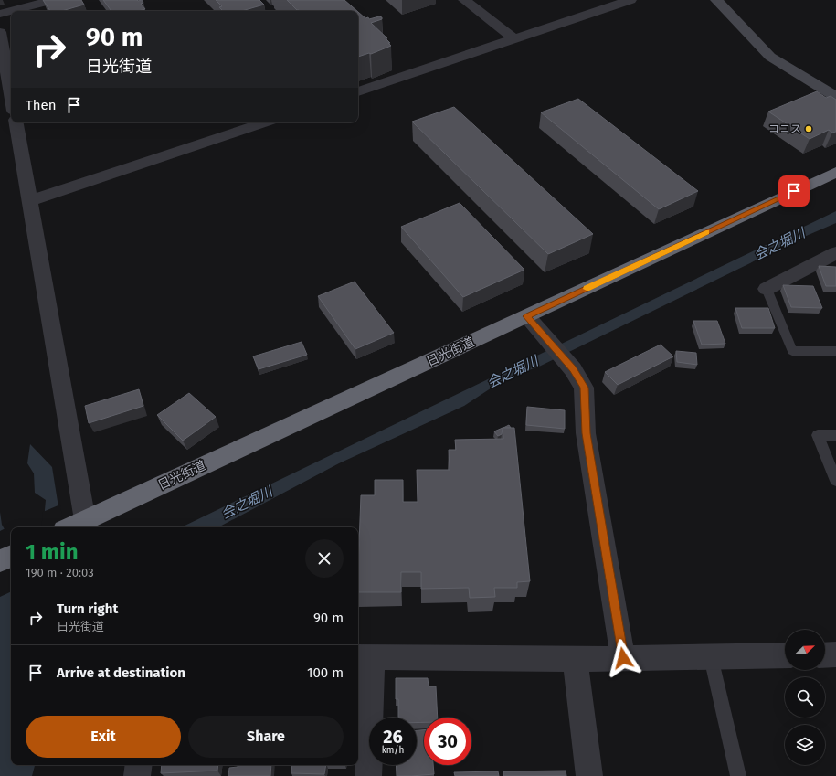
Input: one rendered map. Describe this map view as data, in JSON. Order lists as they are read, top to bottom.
{
  "streets": {
    "highway": ["日光街道"]
  },
  "water": ["会之堀川"],
  "places": ["ココス"],
  "north": "top right",
  "page": {
    "turn": ["90 m", "日光街道"],
    "then": "Then",
    "heading": ["1 min", "190 m · 20:03"],
    "list": [
      {
        "name": "Turn right",
        "note": "日光街道",
        "value": "90 m"
      },
      {
        "name": "Arrive at destination",
        "value": "100 m"
      }
    ],
    "buttons": ["Exit", "Share"],
    "speed": "26 km/h",
    "limit": "30"
  }
}
